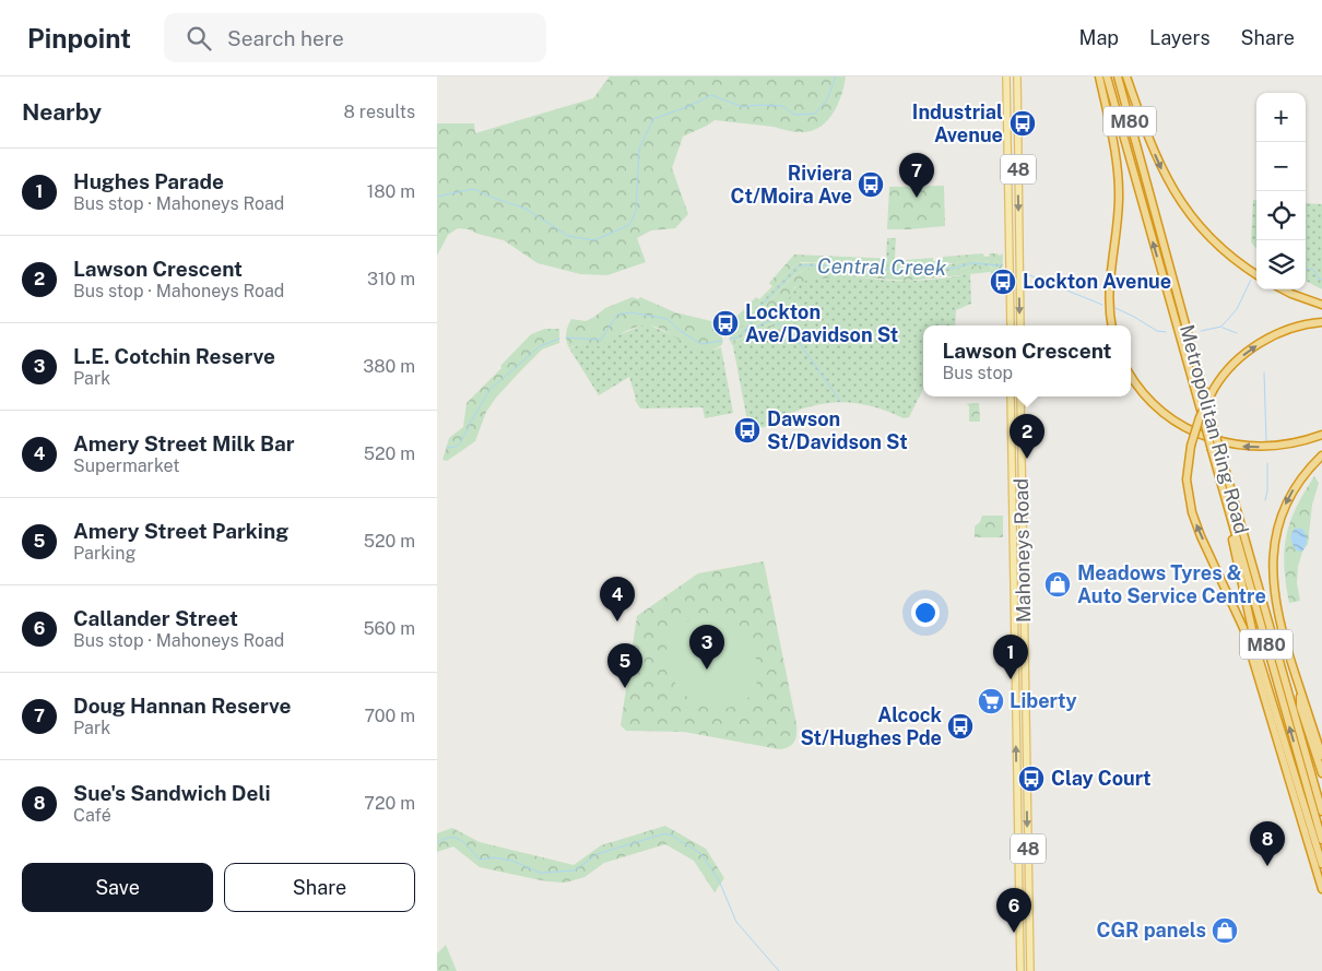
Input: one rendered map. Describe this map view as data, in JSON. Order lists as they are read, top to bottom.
{
  "streets": {
    "highway": ["M80", "Metropolitan Ring Road"],
    "main road": ["48", "Mahoneys Road"]
  },
  "water": ["Central Creek"],
  "places": {
    "bus stop": [
      "Industrial Avenue",
      "Riviera Ct/Moira Ave",
      "Lockton Avenue",
      "Lockton Ave/Davidson St",
      "Dawson St/Davidson St",
      "Alcock St/Hughes Pde",
      "Clay Court"
    ],
    "shop": ["Meadows Tyres & Auto Service Centre", "CGR panels"],
    "supermarket": ["Liberty"]
  },
  "page": {
    "header": "Pinpoint",
    "search": "Search here",
    "nav": ["Map", "Layers", "Share"],
    "heading": ["Nearby", "8 results"],
    "map_buttons": ["+", "−"],
    "list": [
      {
        "mark": "1",
        "name": "Hughes Parade",
        "note": "Bus stop · Mahoneys Road",
        "value": "180 m"
      },
      {
        "mark": "2",
        "name": "Lawson Crescent",
        "note": "Bus stop · Mahoneys Road",
        "value": "310 m"
      },
      {
        "mark": "3",
        "name": "L.E. Cotchin Reserve",
        "note": "Park",
        "value": "380 m"
      },
      {
        "mark": "4",
        "name": "Amery Street Milk Bar",
        "note": "Supermarket",
        "value": "520 m"
      },
      {
        "mark": "5",
        "name": "Amery Street Parking",
        "note": "Parking",
        "value": "520 m"
      },
      {
        "mark": "6",
        "name": "Callander Street",
        "note": "Bus stop · Mahoneys Road",
        "value": "560 m"
      },
      {
        "mark": "7",
        "name": "Doug Hannan Reserve",
        "note": "Park",
        "value": "700 m"
      },
      {
        "mark": "8",
        "name": "Sue's Sandwich Deli",
        "note": "Café",
        "value": "720 m"
      }
    ],
    "pins": [
      "7",
      "2",
      "4",
      "3",
      "1",
      "5",
      "8",
      "6"
    ],
    "popup": ["Lawson Crescent", "Bus stop"],
    "buttons": ["Save", "Share"]
  }
}
